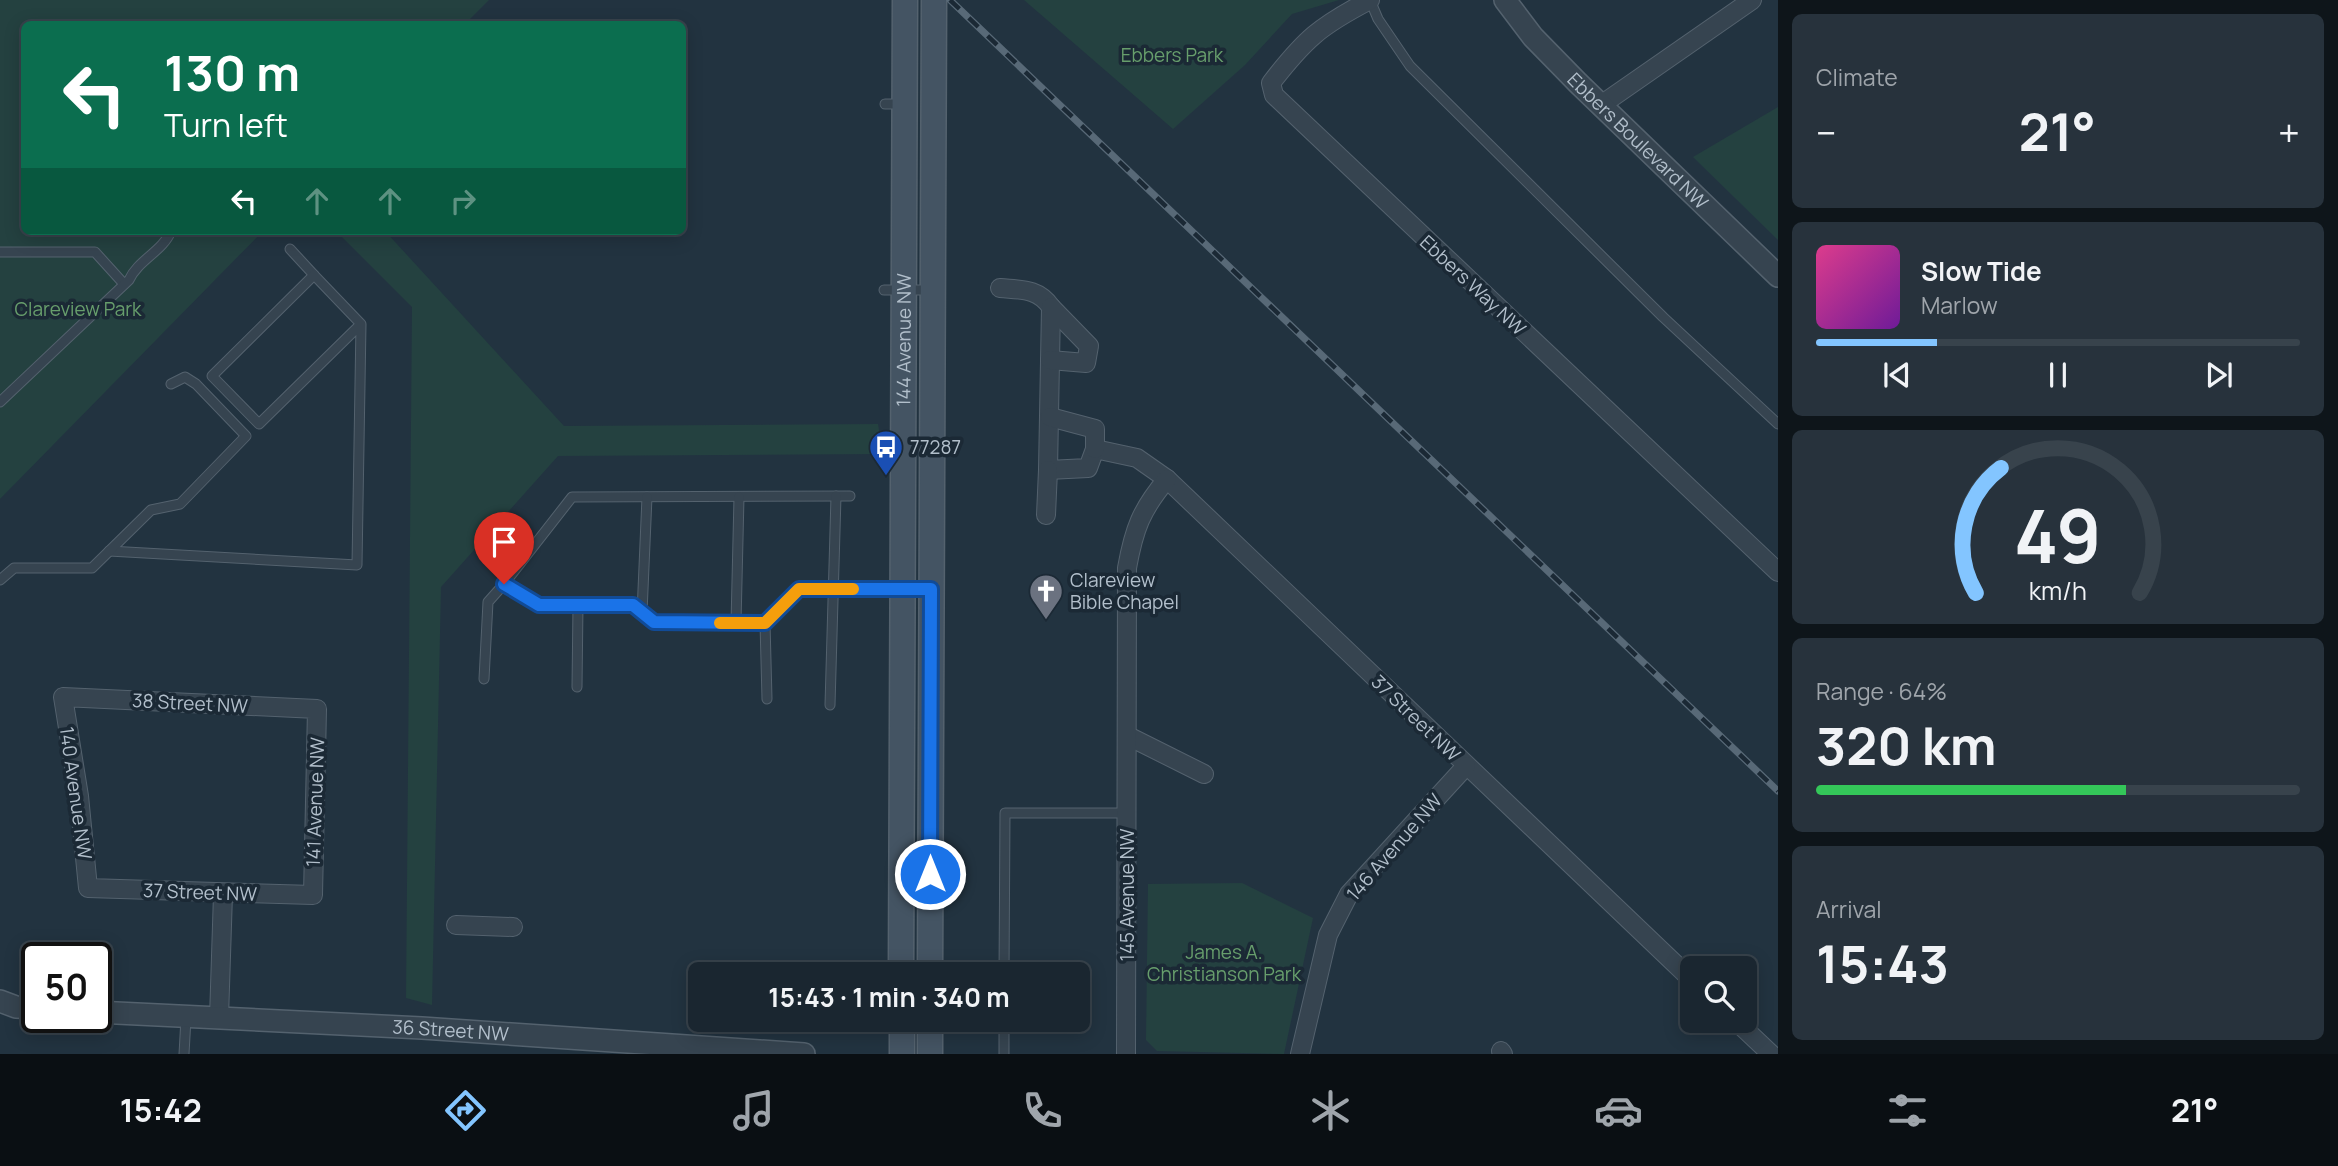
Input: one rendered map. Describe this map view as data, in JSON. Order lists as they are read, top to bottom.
{
  "streets": {
    "main road": ["144 Avenue NW"],
    "street": [
      "Ebbers Boulevard NW",
      "Ebbers Way NW",
      "38 Street NW",
      "37 Street NW",
      "140 Avenue NW",
      "141 Avenue NW",
      "146 Avenue NW",
      "145 Avenue NW",
      "36 Street NW"
    ]
  },
  "crossings": [
    ["38 Street NW", "140 Avenue NW"],
    ["38 Street NW", "141 Avenue NW"],
    ["37 Street NW", "140 Avenue NW"],
    ["37 Street NW", "141 Avenue NW"],
    ["37 Street NW", "146 Avenue NW"],
    ["37 Street NW", "145 Avenue NW"]
  ],
  "parks": ["Ebbers Park", "Clareview Park", "James A. Christianson Park"],
  "places": {
    "bus stop": ["77287"],
    "church": ["Clareview Bible Chapel"]
  },
  "page": {
    "tile": [
      "Climate",
      ["Range · 64%", "320 km"],
      ["Arrival", "15:43"]
    ],
    "turn": ["130 m", "Turn left"],
    "heat": ["−", "21°", "+"],
    "song": ["Slow Tide", "Marlow"],
    "limit": "50",
    "trip": "15:43 · 1 min · 340 m",
    "tabs": ["15:42", "21°"],
    "gauge": ["49", "km/h"]
  }
}
